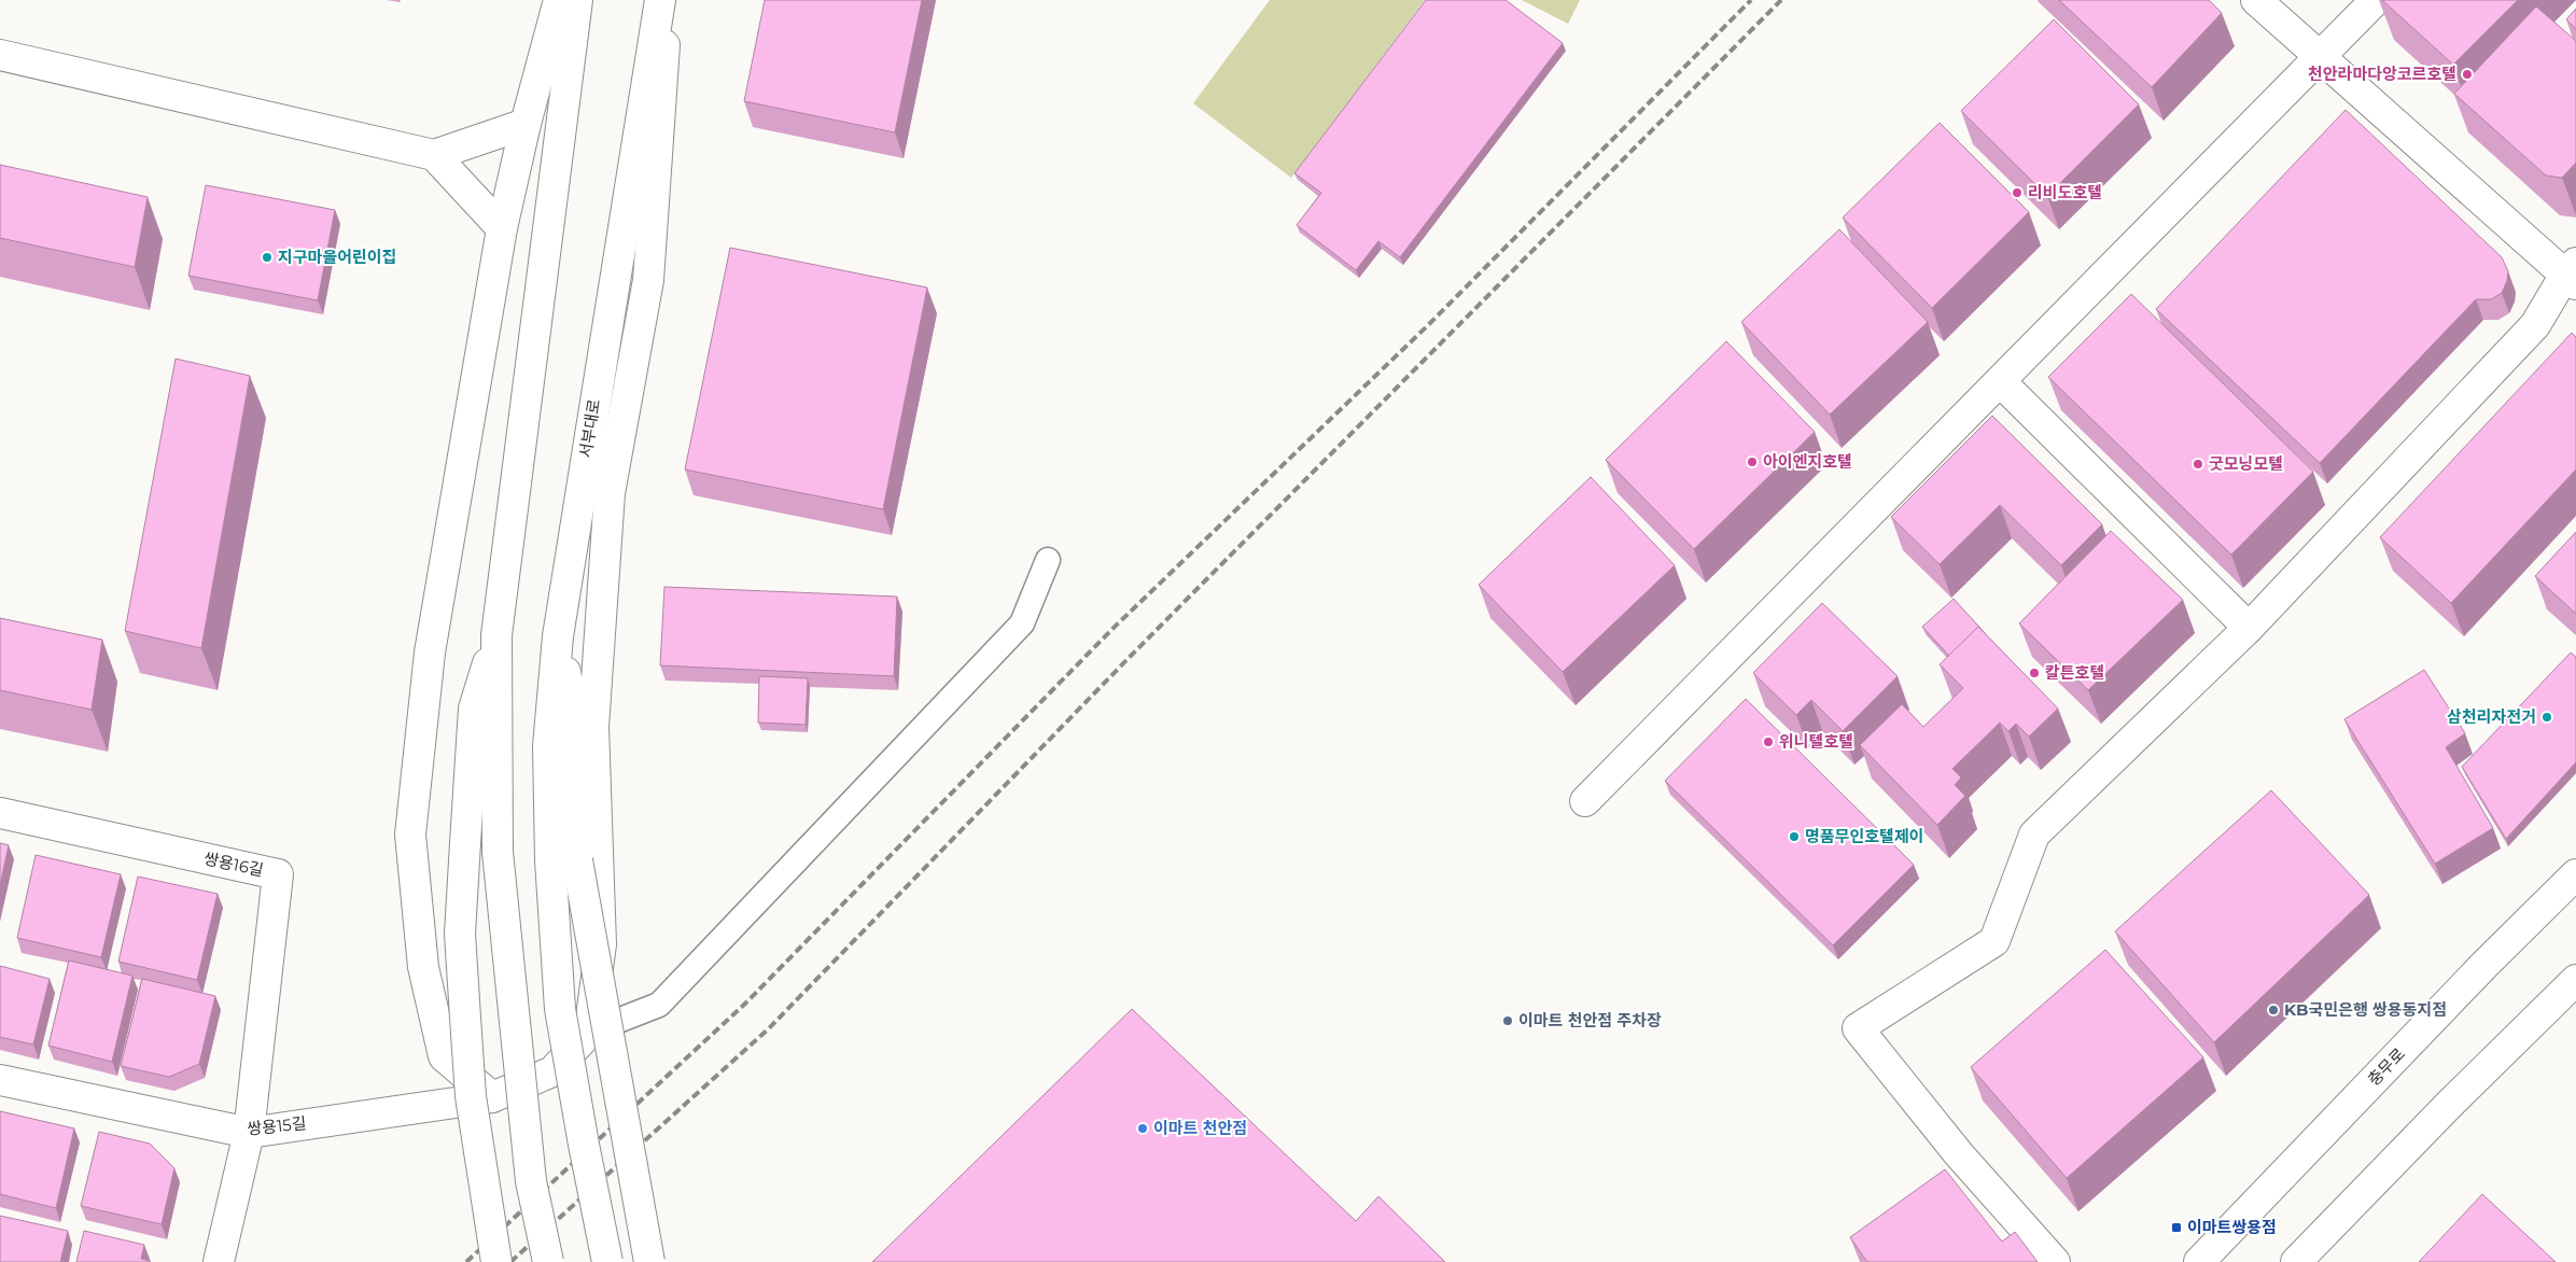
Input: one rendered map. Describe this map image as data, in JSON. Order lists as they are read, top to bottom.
{
  "streets": {
    "street": [
      "서부대로",
      "쌍용16길",
      "충무로",
      "쌍용15길"
    ]
  },
  "crossings": [
    ["쌍용16길", "쌍용15길"]
  ],
  "places": {
    "other": [
      "천안라마다앙코르호텔",
      "리비도호텔",
      "지구마을어린이집",
      "아이엔지호텔",
      "굿모닝모텔",
      "칼튼호텔",
      "삼천리자전거",
      "위니텔호텔",
      "명품무인호텔제이",
      "KB국민은행 쌍용동지점",
      "이마트 천안점 주차장",
      "이마트 천안점"
    ],
    "transit": ["이마트쌍용점"]
  }
}
